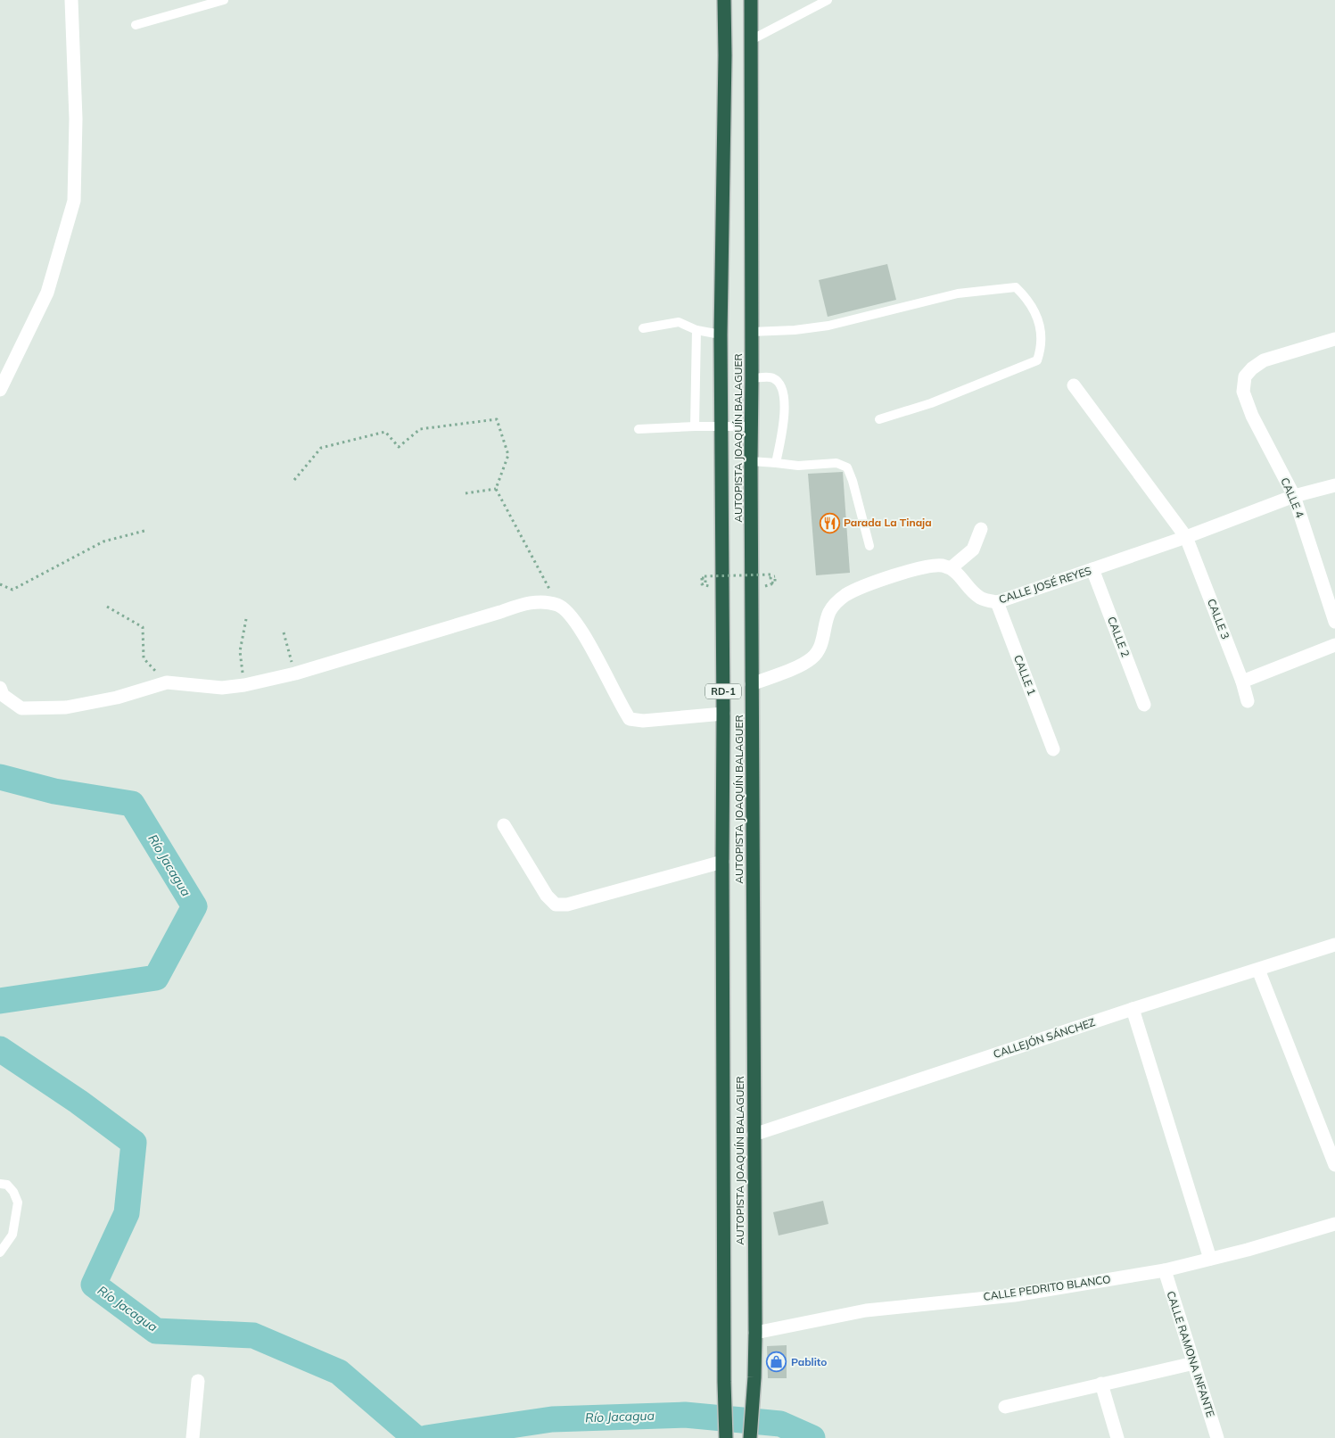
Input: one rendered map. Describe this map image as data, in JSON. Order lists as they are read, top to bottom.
{
  "streets": {
    "highway": ["AUTOPISTA JOAQUÍN BALAGUER", "RD-1"],
    "street": [
      "CALLE 4",
      "CALLE JOSÉ REYES",
      "CALLE 3",
      "CALLE 2",
      "CALLE 1",
      "CALLEJÓN SÁNCHEZ",
      "CALLE PEDRITO BLANCO",
      "CALLE RAMONA INFANTE"
    ]
  },
  "crossings": [
    ["AUTOPISTA JOAQUÍN BALAGUER", "CALLEJÓN SÁNCHEZ"],
    ["AUTOPISTA JOAQUÍN BALAGUER", "CALLE PEDRITO BLANCO"],
    ["CALLE 4", "CALLE JOSÉ REYES"],
    ["CALLE JOSÉ REYES", "CALLE 3"],
    ["CALLE JOSÉ REYES", "CALLE 2"],
    ["CALLE JOSÉ REYES", "CALLE 1"],
    ["CALLE PEDRITO BLANCO", "CALLE RAMONA INFANTE"]
  ],
  "water": ["Río Jacagua"],
  "places": {
    "restaurant": ["Parada La Tinaja"],
    "shop": ["Pablito"]
  }
}
